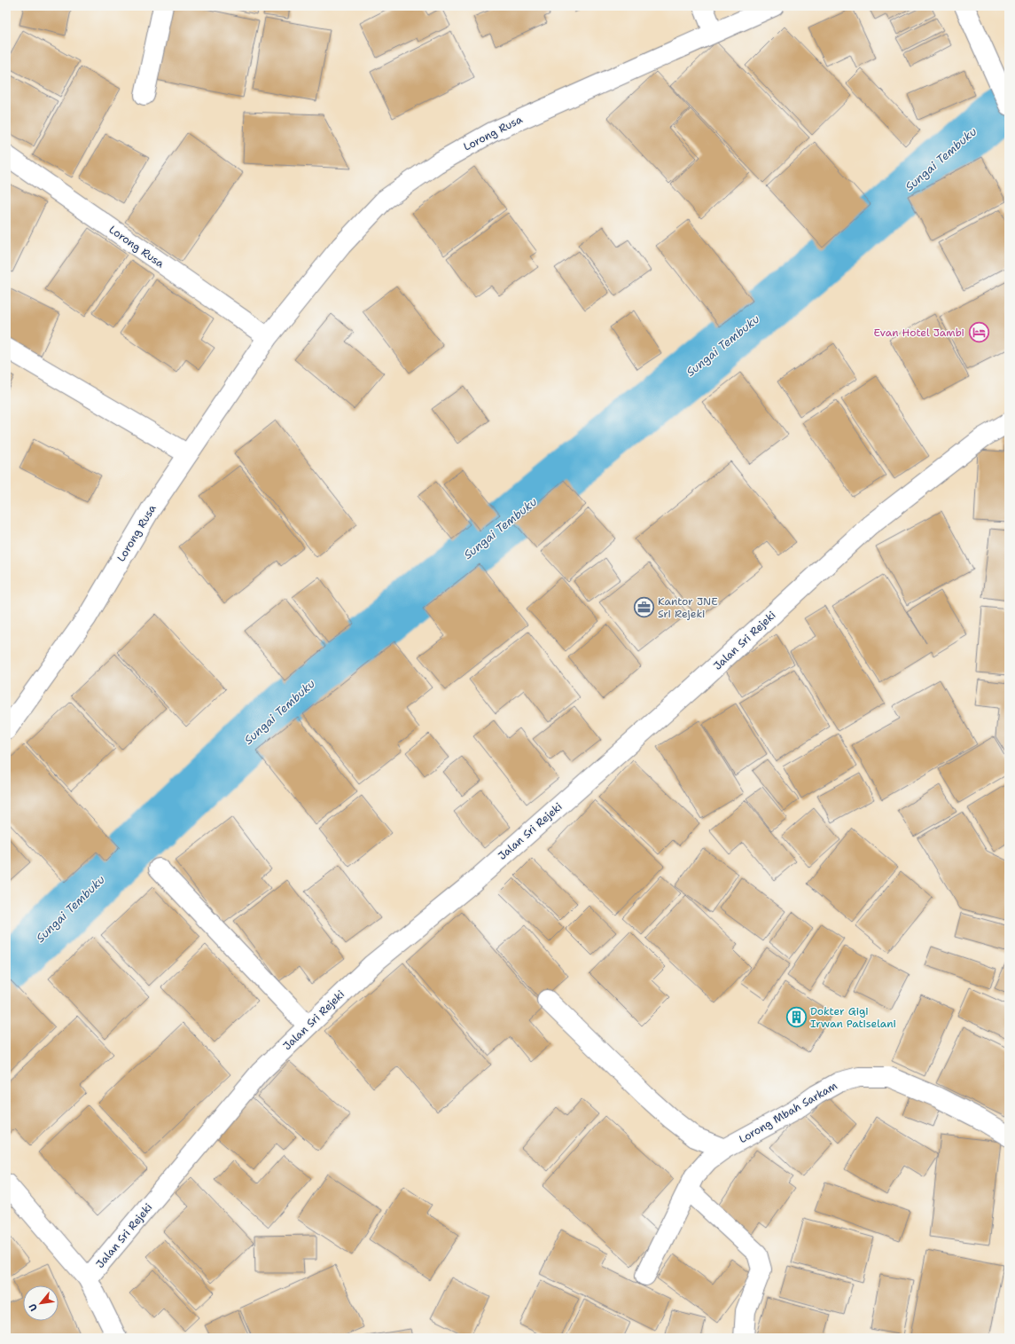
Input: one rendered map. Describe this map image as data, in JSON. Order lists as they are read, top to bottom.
{
  "streets": {
    "street": ["Lorong Rusa", "Jalan Sri Rejeki", "Lorong Mbah Sarkam"]
  },
  "water": ["Sungai Tembuku"],
  "places": {
    "hotel": ["Evan Hotel Jambi"],
    "office": ["Kantor JNE Sri Rejeki"],
    "building": ["Dokter Gigi Irwan Patiselani"]
  },
  "north": "bottom left"
}
